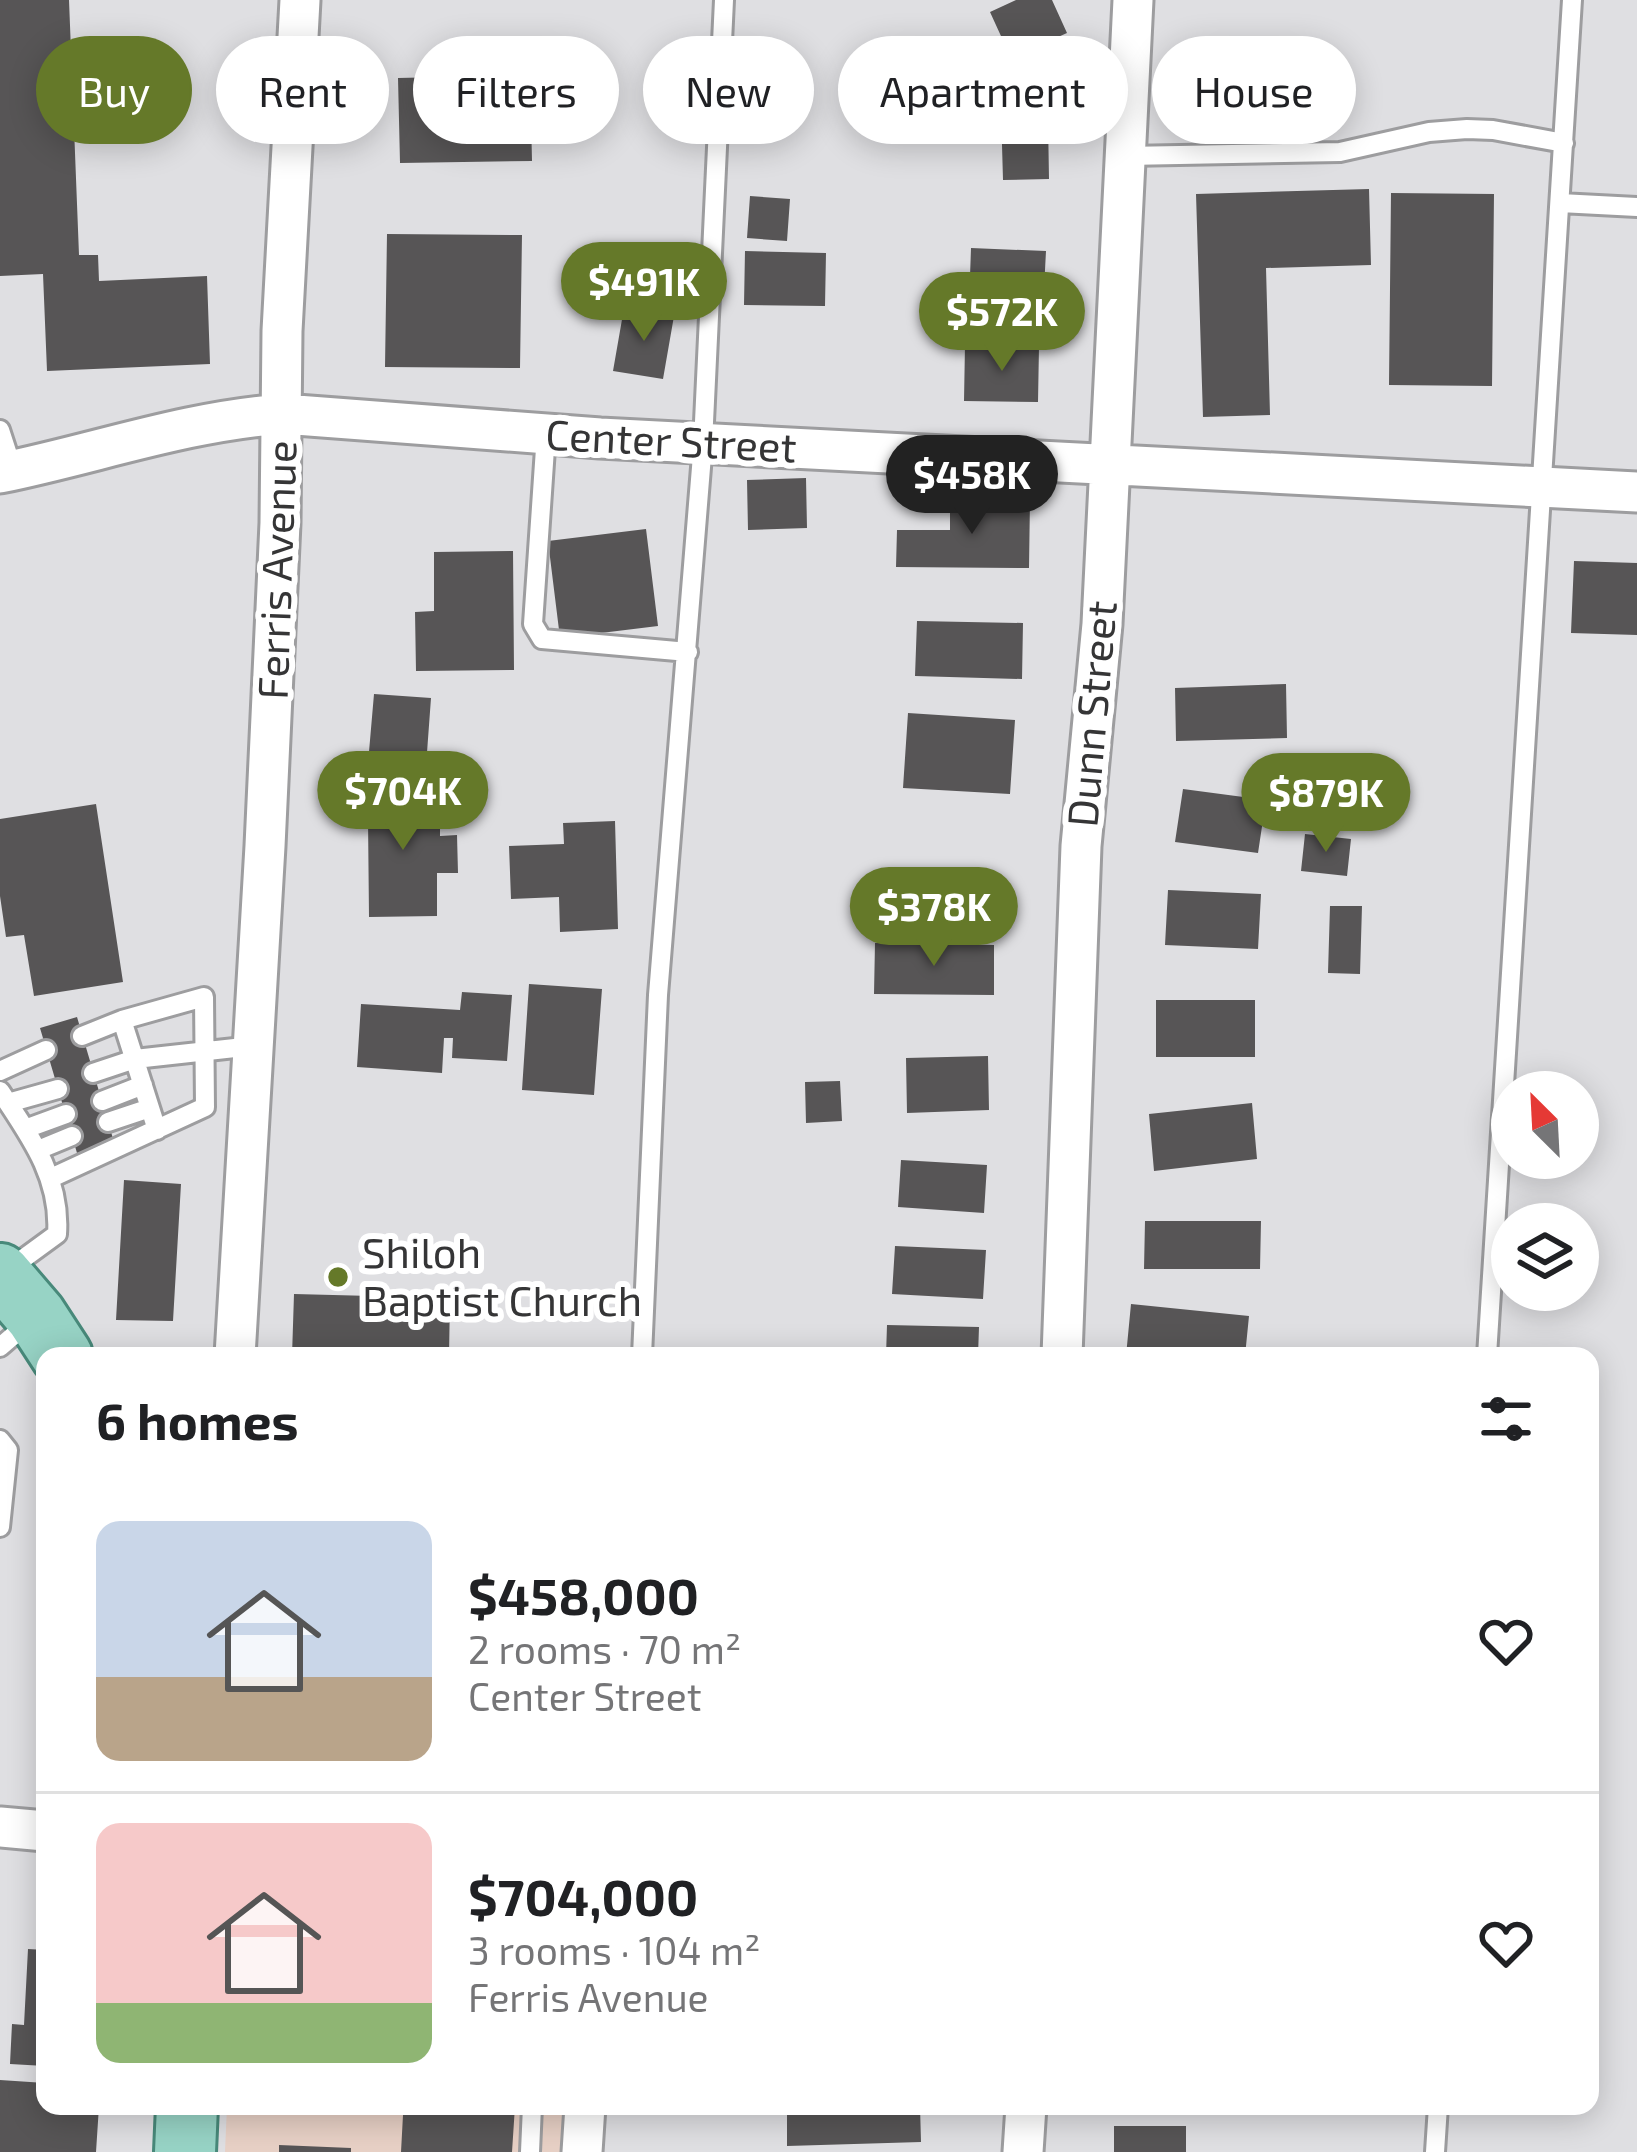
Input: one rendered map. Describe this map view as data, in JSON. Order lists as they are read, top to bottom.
{
  "streets": {
    "street": ["Center Street", "Ferris Avenue", "Dunn Street"]
  },
  "crossings": [
    ["Center Street", "Ferris Avenue"],
    ["Center Street", "Dunn Street"]
  ],
  "places": ["Shiloh Baptist Church"],
  "north": "top left",
  "page": {
    "chip": [
      "Buy",
      "Rent",
      "Filters",
      "New",
      "Apartment",
      "House"
    ],
    "price": [
      "$491K",
      "$572K",
      "$458K",
      "$704K",
      "$879K",
      "$378K"
    ],
    "heading": "6 homes",
    "list": [
      {
        "name": "$458,000",
        "note": "2 rooms · 70 m² · Center Street"
      },
      {
        "name": "$704,000",
        "note": "3 rooms · 104 m² · Ferris Avenue"
      }
    ]
  }
}
